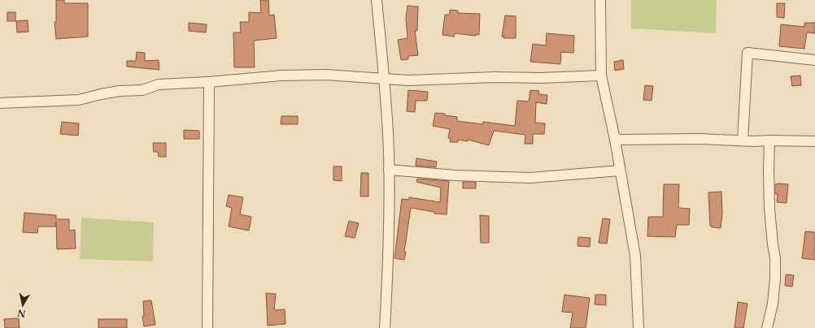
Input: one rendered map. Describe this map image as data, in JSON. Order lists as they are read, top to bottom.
{
  "north": "bottom"
}
